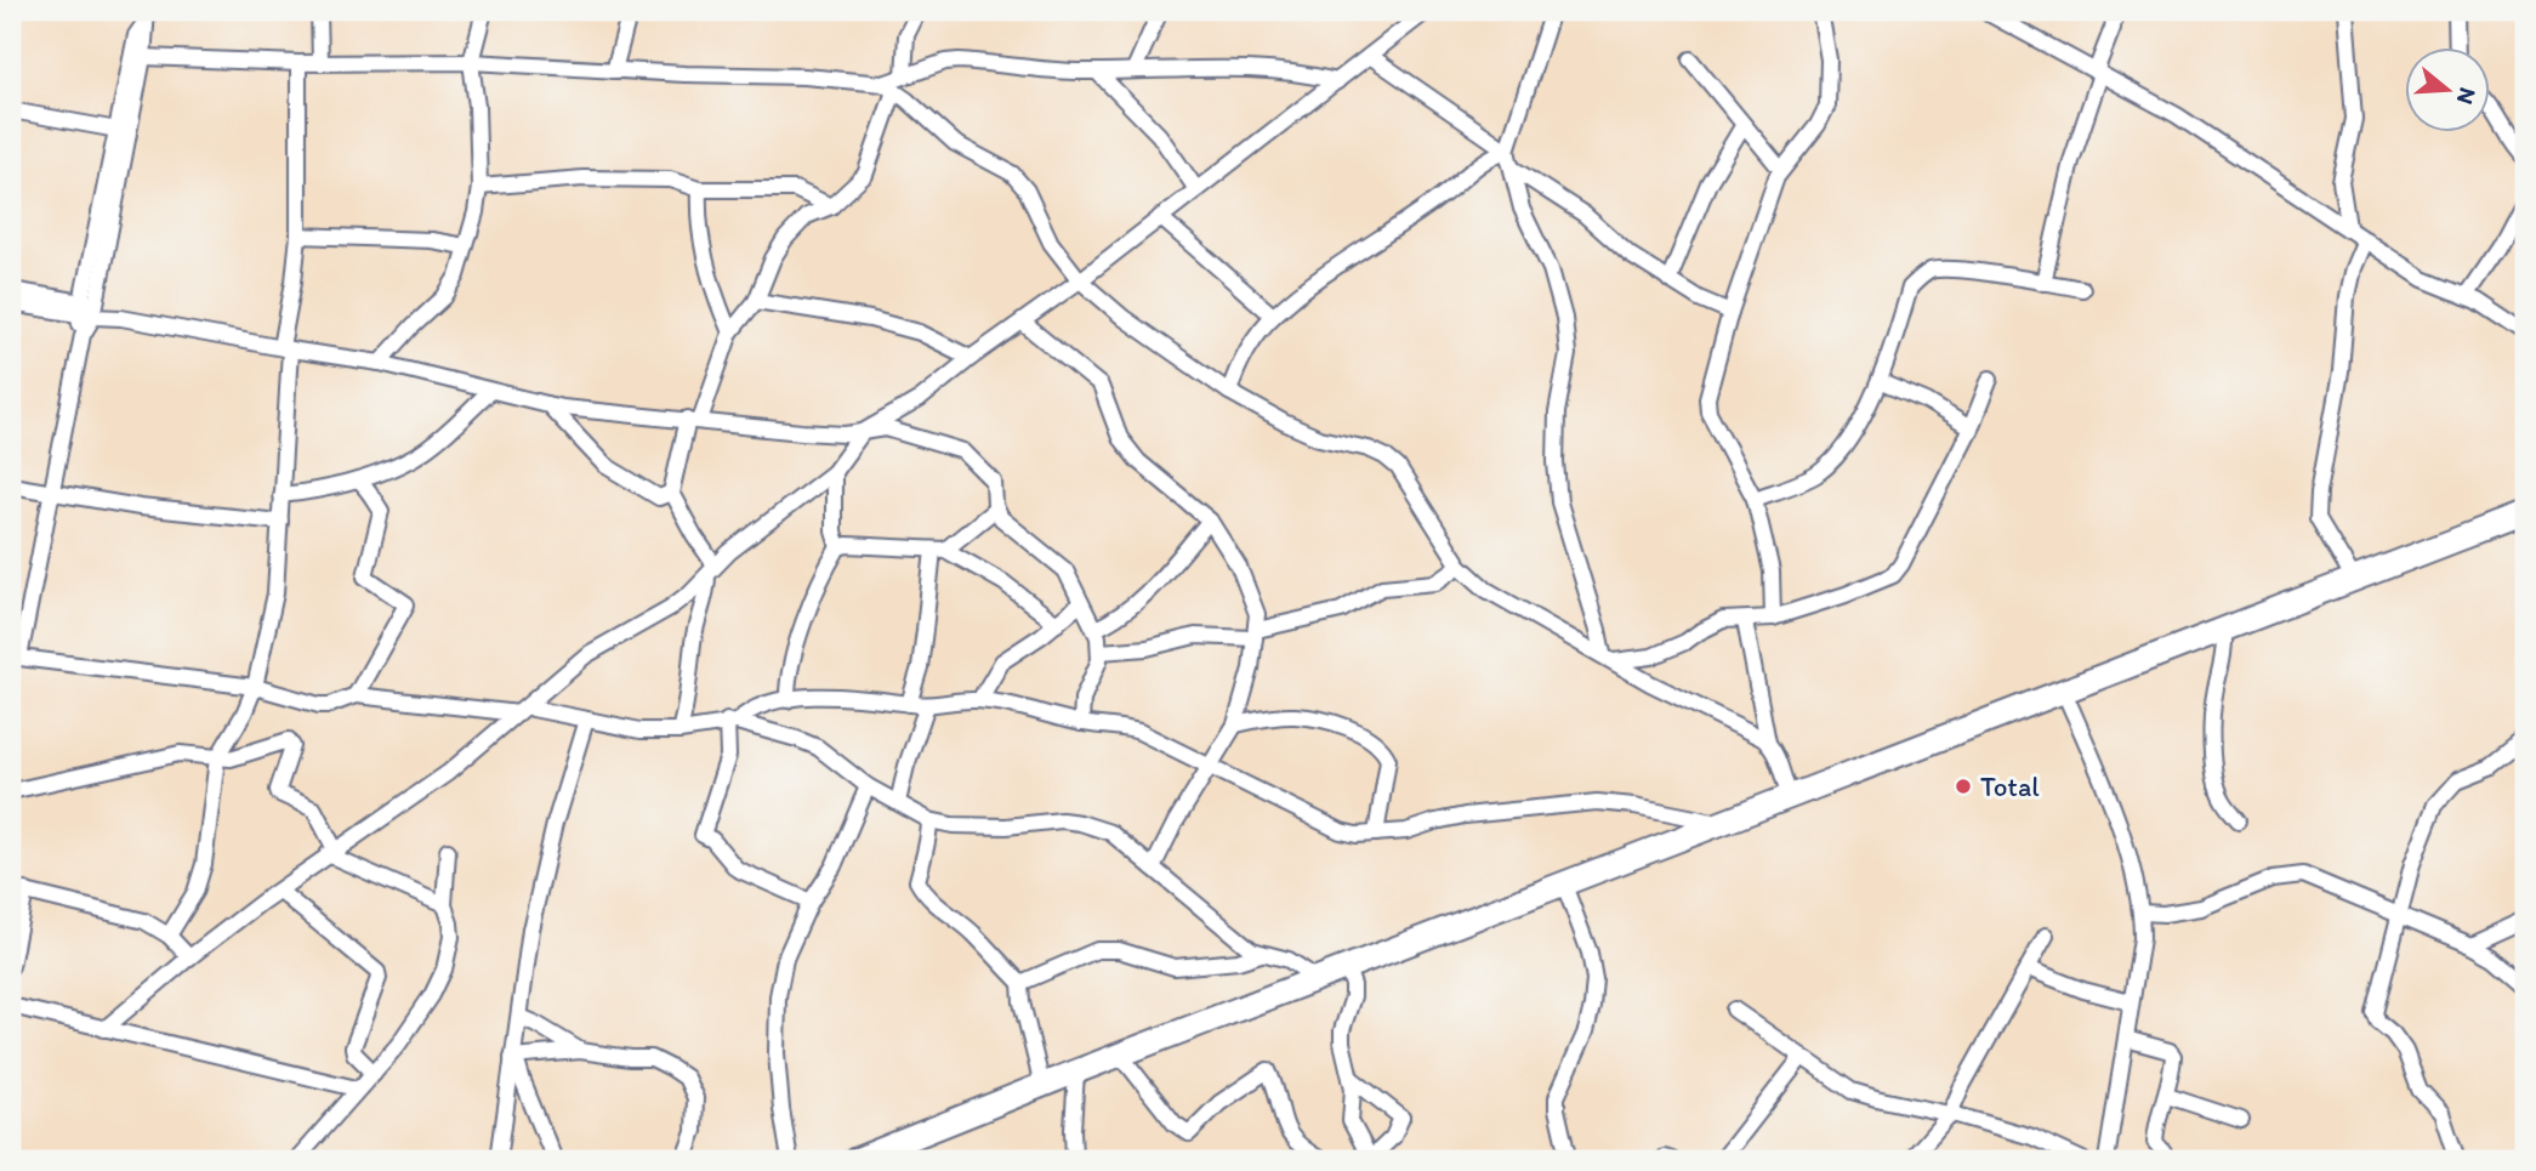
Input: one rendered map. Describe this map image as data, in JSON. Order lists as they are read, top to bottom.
{
  "places": ["Total"],
  "north": "right"
}
